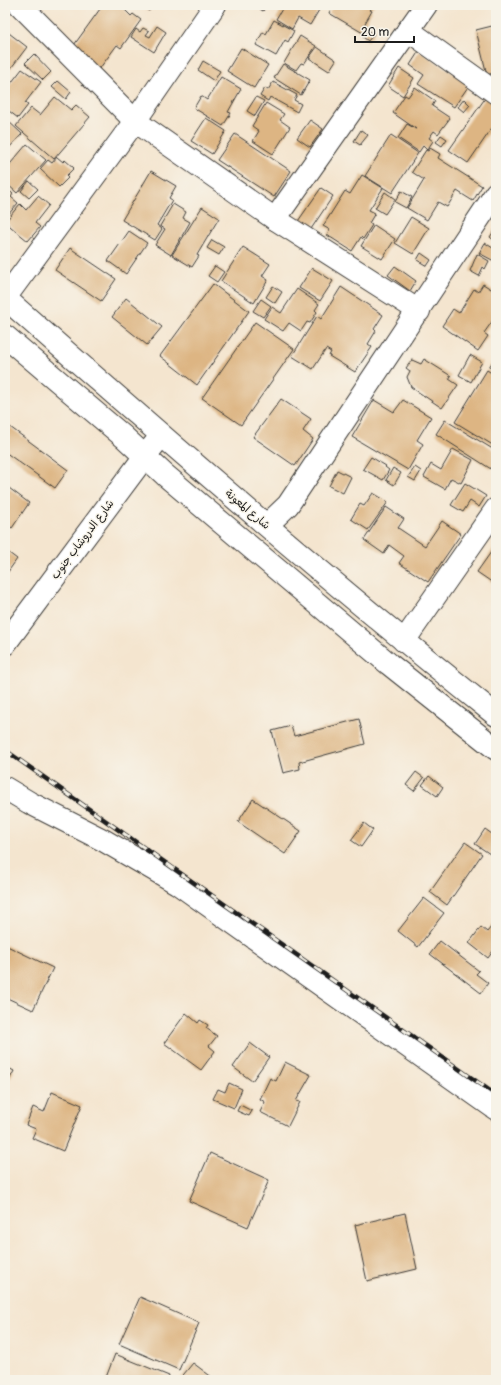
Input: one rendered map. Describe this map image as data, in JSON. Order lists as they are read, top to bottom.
{
  "streets": {
    "main road": ["شارع المعونة", "شارع الدروشاب جنوب"]
  },
  "crossings": [
    ["شارع المعونة", "شارع الدروشاب جنوب"]
  ],
  "scale_bar": "20 m"
}
